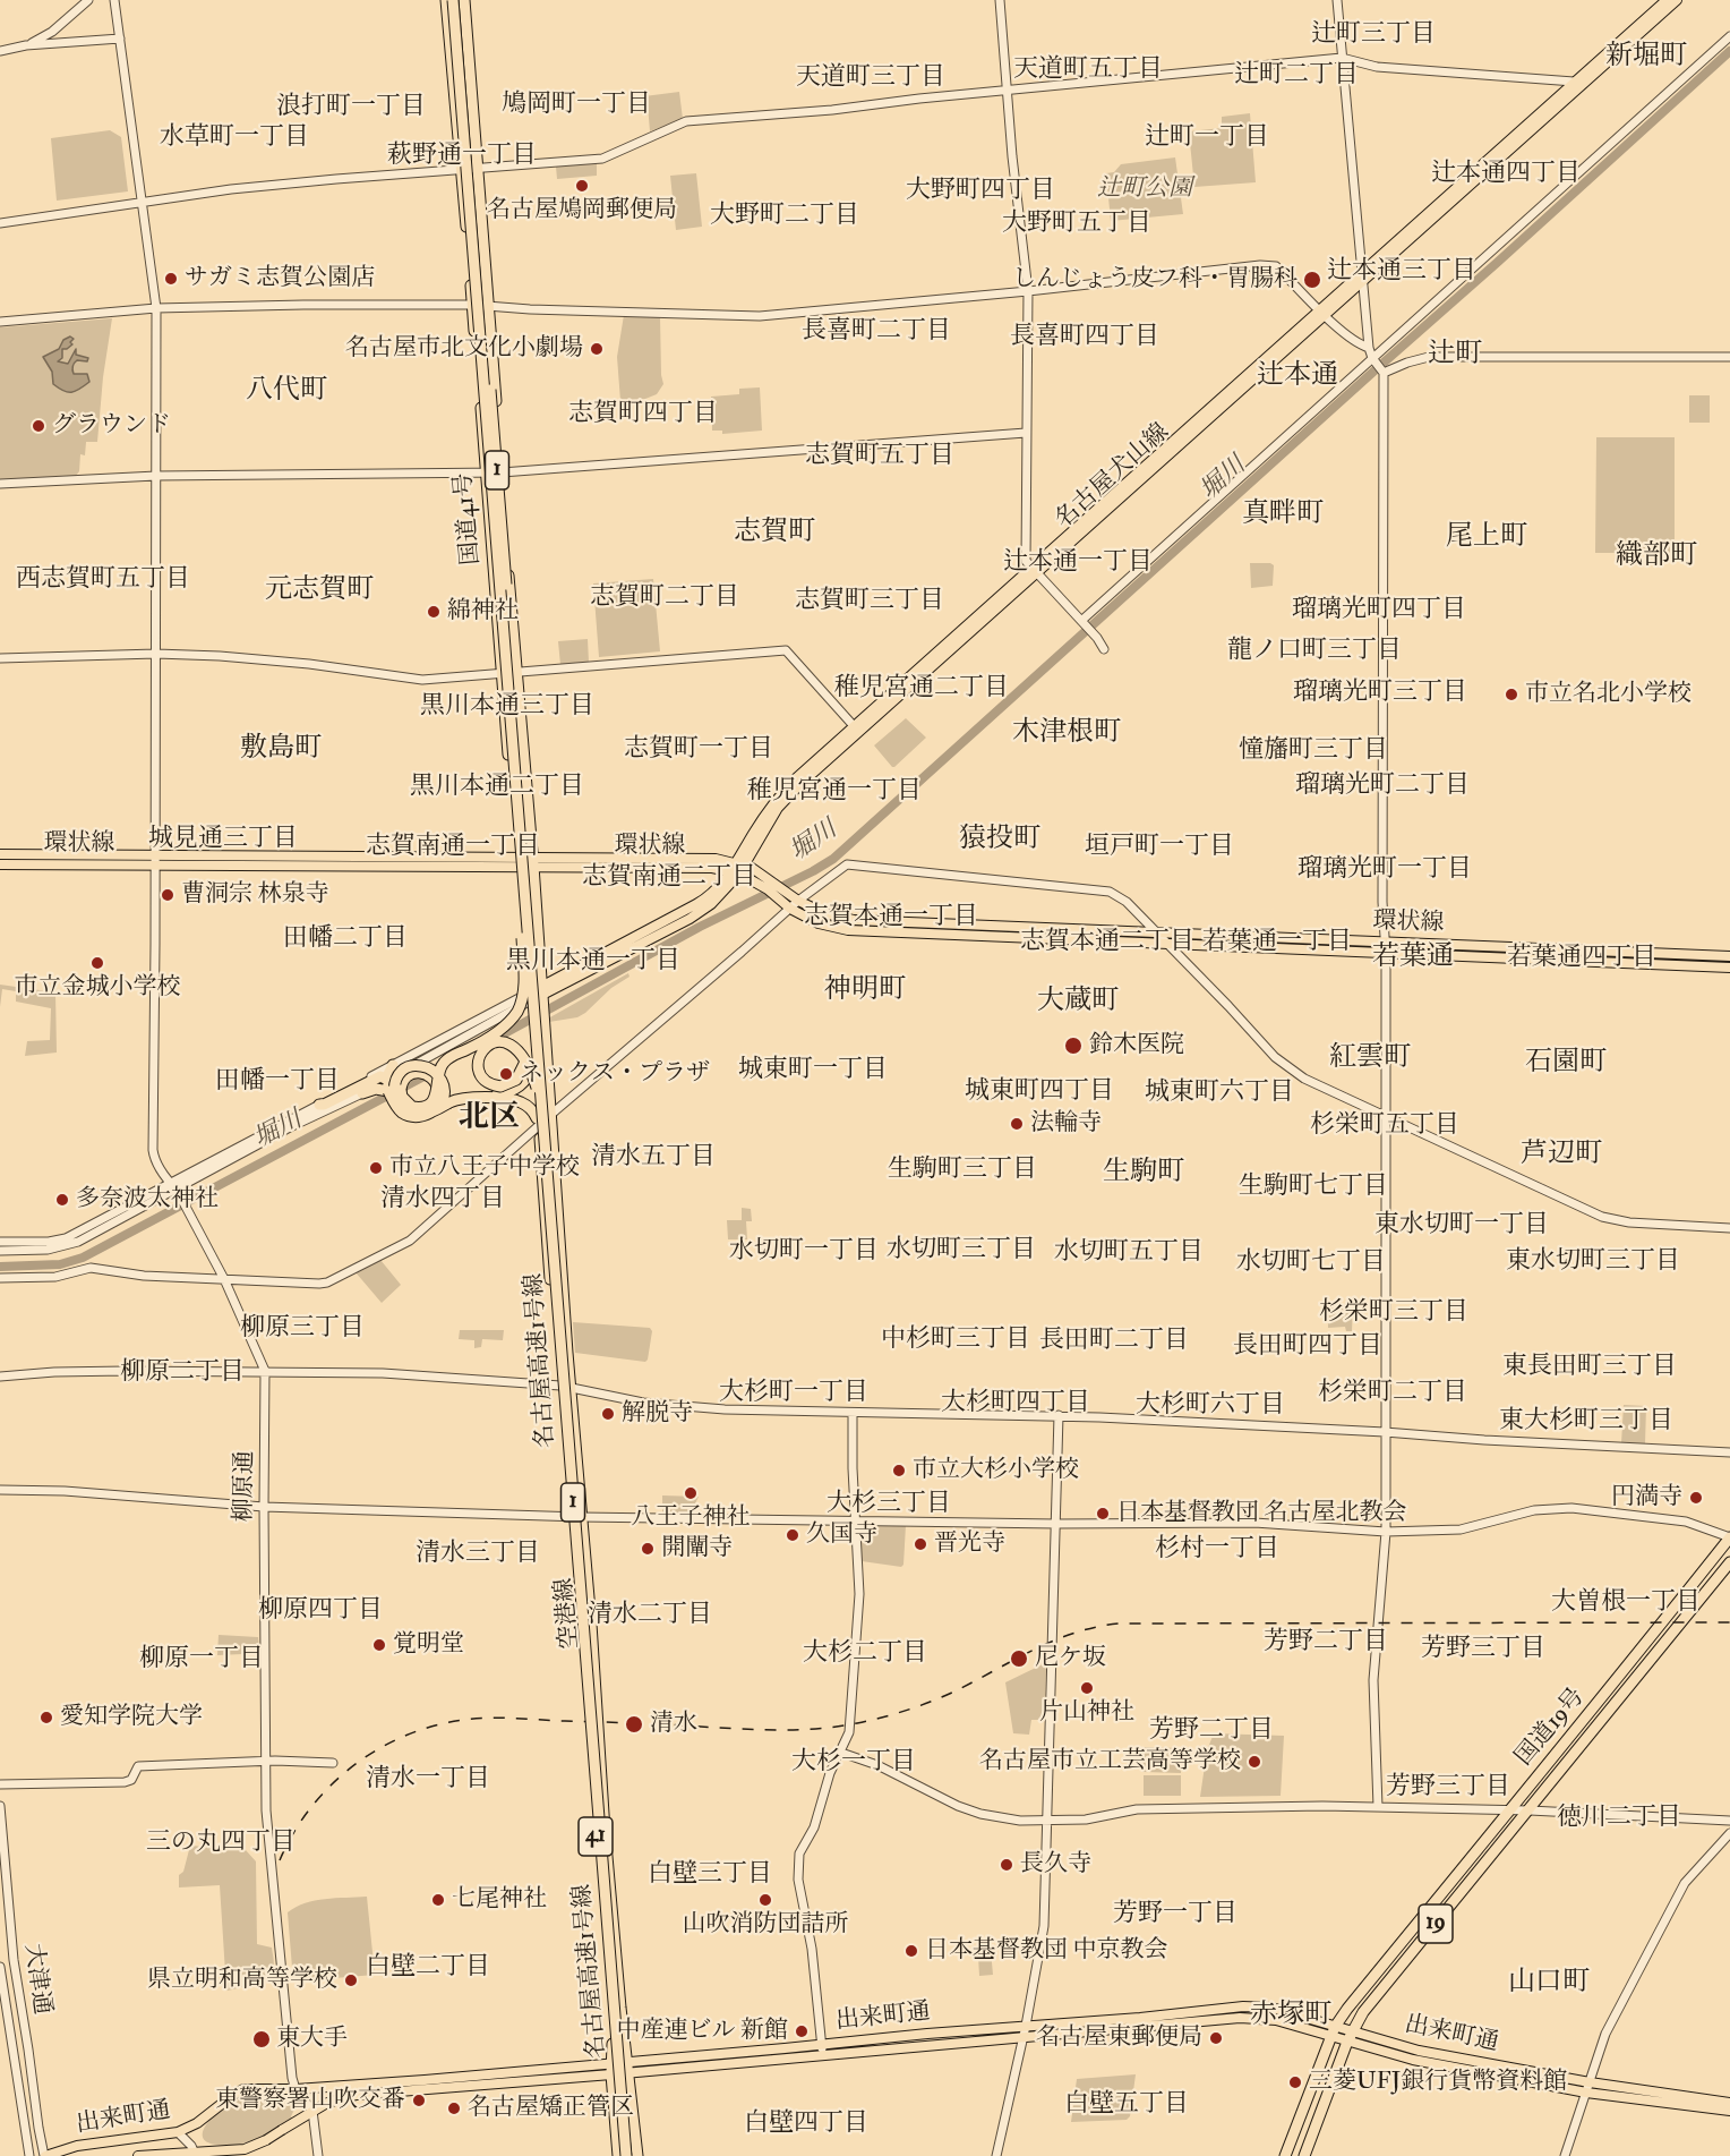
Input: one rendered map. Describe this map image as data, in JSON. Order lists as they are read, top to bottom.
{
  "streets": {
    "highway": [
      "1",
      "国道41号",
      "名古屋高速1号線",
      "空港線",
      "国道19号",
      "41",
      "19"
    ],
    "main road": ["名古屋犬山線", "環状線", "出来町通"],
    "street": ["柳原通", "大津通"]
  },
  "crossings": [
    ["1", "国道41号"],
    ["1", "環状線"],
    ["1", "名古屋高速1号線"],
    ["名古屋犬山線", "国道41号"],
    ["名古屋犬山線", "環状線"],
    ["国道41号", "環状線"],
    ["国道41号", "名古屋高速1号線"],
    ["国道41号", "空港線"],
    ["環状線", "名古屋高速1号線"],
    ["環状線", "柳原通"],
    ["柳原通", "出来町通"],
    ["空港線", "出来町通"],
    ["国道19号", "出来町通"],
    ["大津通", "出来町通"]
  ],
  "districts": [
    "辻町三丁目",
    "新堀町",
    "天道町五丁目",
    "辻町二丁目",
    "天道町三丁目",
    "鳩岡町一丁目",
    "浪打町一丁目",
    "水草町一丁目",
    "辻町一丁目",
    "萩野通一丁目",
    "辻本通四丁目",
    "大野町四丁目",
    "大野町二丁目",
    "大野町五丁目",
    "辻本通三丁目",
    "長喜町二丁目",
    "長喜町四丁目",
    "辻町",
    "辻本通",
    "八代町",
    "志賀町四丁目",
    "志賀町五丁目",
    "真畔町",
    "志賀町",
    "尾上町",
    "織部町",
    "辻本通一丁目",
    "西志賀町五丁目",
    "元志賀町",
    "志賀町二丁目",
    "志賀町三丁目",
    "瑠璃光町四丁目",
    "龍ノ口町三丁目",
    "稚児宮通二丁目",
    "瑠璃光町三丁目",
    "黒川本通三丁目",
    "木津根町",
    "敷島町",
    "志賀町一丁目",
    "憧旛町三丁目",
    "瑠璃光町二丁目",
    "黒川本通二丁目",
    "稚児宮通一丁目",
    "城見通三丁目",
    "猿投町",
    "志賀南通一丁目",
    "垣戸町一丁目",
    "瑠璃光町一丁目",
    "志賀南通二丁目",
    "志賀本通一丁目",
    "田幡二丁目",
    "志賀本通二丁目",
    "若葉通一丁目",
    "若葉通",
    "若葉通四丁目",
    "黒川本通一丁目",
    "神明町",
    "大蔵町",
    "紅雲町",
    "石園町",
    "城東町一丁目",
    "田幡一丁目",
    "城東町四丁目",
    "城東町六丁目",
    "北区",
    "杉栄町五丁目",
    "芦辺町",
    "清水五丁目",
    "生駒町三丁目",
    "生駒町",
    "生駒町七丁目",
    "清水四丁目",
    "東水切町一丁目",
    "水切町三丁目",
    "水切町一丁目",
    "水切町五丁目",
    "東水切町三丁目",
    "水切町七丁目",
    "杉栄町三丁目",
    "柳原三丁目",
    "中杉町三丁目",
    "長田町二丁目",
    "長田町四丁目",
    "東長田町三丁目",
    "柳原二丁目",
    "大杉町一丁目",
    "杉栄町二丁目",
    "大杉町四丁目",
    "大杉町六丁目",
    "東大杉町三丁目",
    "大杉三丁目",
    "杉村一丁目",
    "清水三丁目",
    "大曽根一丁目",
    "柳原四丁目",
    "清水二丁目",
    "芳野二丁目",
    "芳野三丁目",
    "大杉二丁目",
    "柳原一丁目",
    "芳野二丁目",
    "大杉一丁目",
    "清水一丁目",
    "芳野三丁目",
    "徳川二丁目",
    "三の丸四丁目",
    "白壁三丁目",
    "芳野一丁目",
    "白壁二丁目",
    "山口町",
    "赤塚町",
    "白壁五丁目",
    "白壁四丁目"
  ],
  "water": ["堀川"],
  "parks": ["辻町公園"],
  "places": [
    "名古屋鳩岡郵便局",
    "サガミ志賀公園店",
    "しんじょう皮フ科・胃腸科",
    "名古屋市北文化小劇場",
    "グラウンド",
    "綿神社",
    "市立名北小学校",
    "曹洞宗 林泉寺",
    "市立金城小学校",
    "鈴木医院",
    "ネックス・プラザ",
    "法輪寺",
    "市立八王子中学校",
    "多奈波太神社",
    "解脱寺",
    "市立大杉小学校",
    "八王子神社",
    "円満寺",
    "日本基督教団 名古屋北教会",
    "久国寺",
    "晋光寺",
    "開闡寺",
    "覚明堂",
    "尼ケ坂",
    "片山神社",
    "愛知学院大学",
    "清水",
    "名古屋市立工芸高等学校",
    "長久寺",
    "七尾神社",
    "山吹消防団詰所",
    "日本基督教団 中京教会",
    "県立明和高等学校",
    "中産連ビル 新館",
    "名古屋東郵便局",
    "東大手",
    "三菱UFJ銀行貨幣資料館",
    "東警察署山吹交番",
    "名古屋矯正管区"
  ]
}
